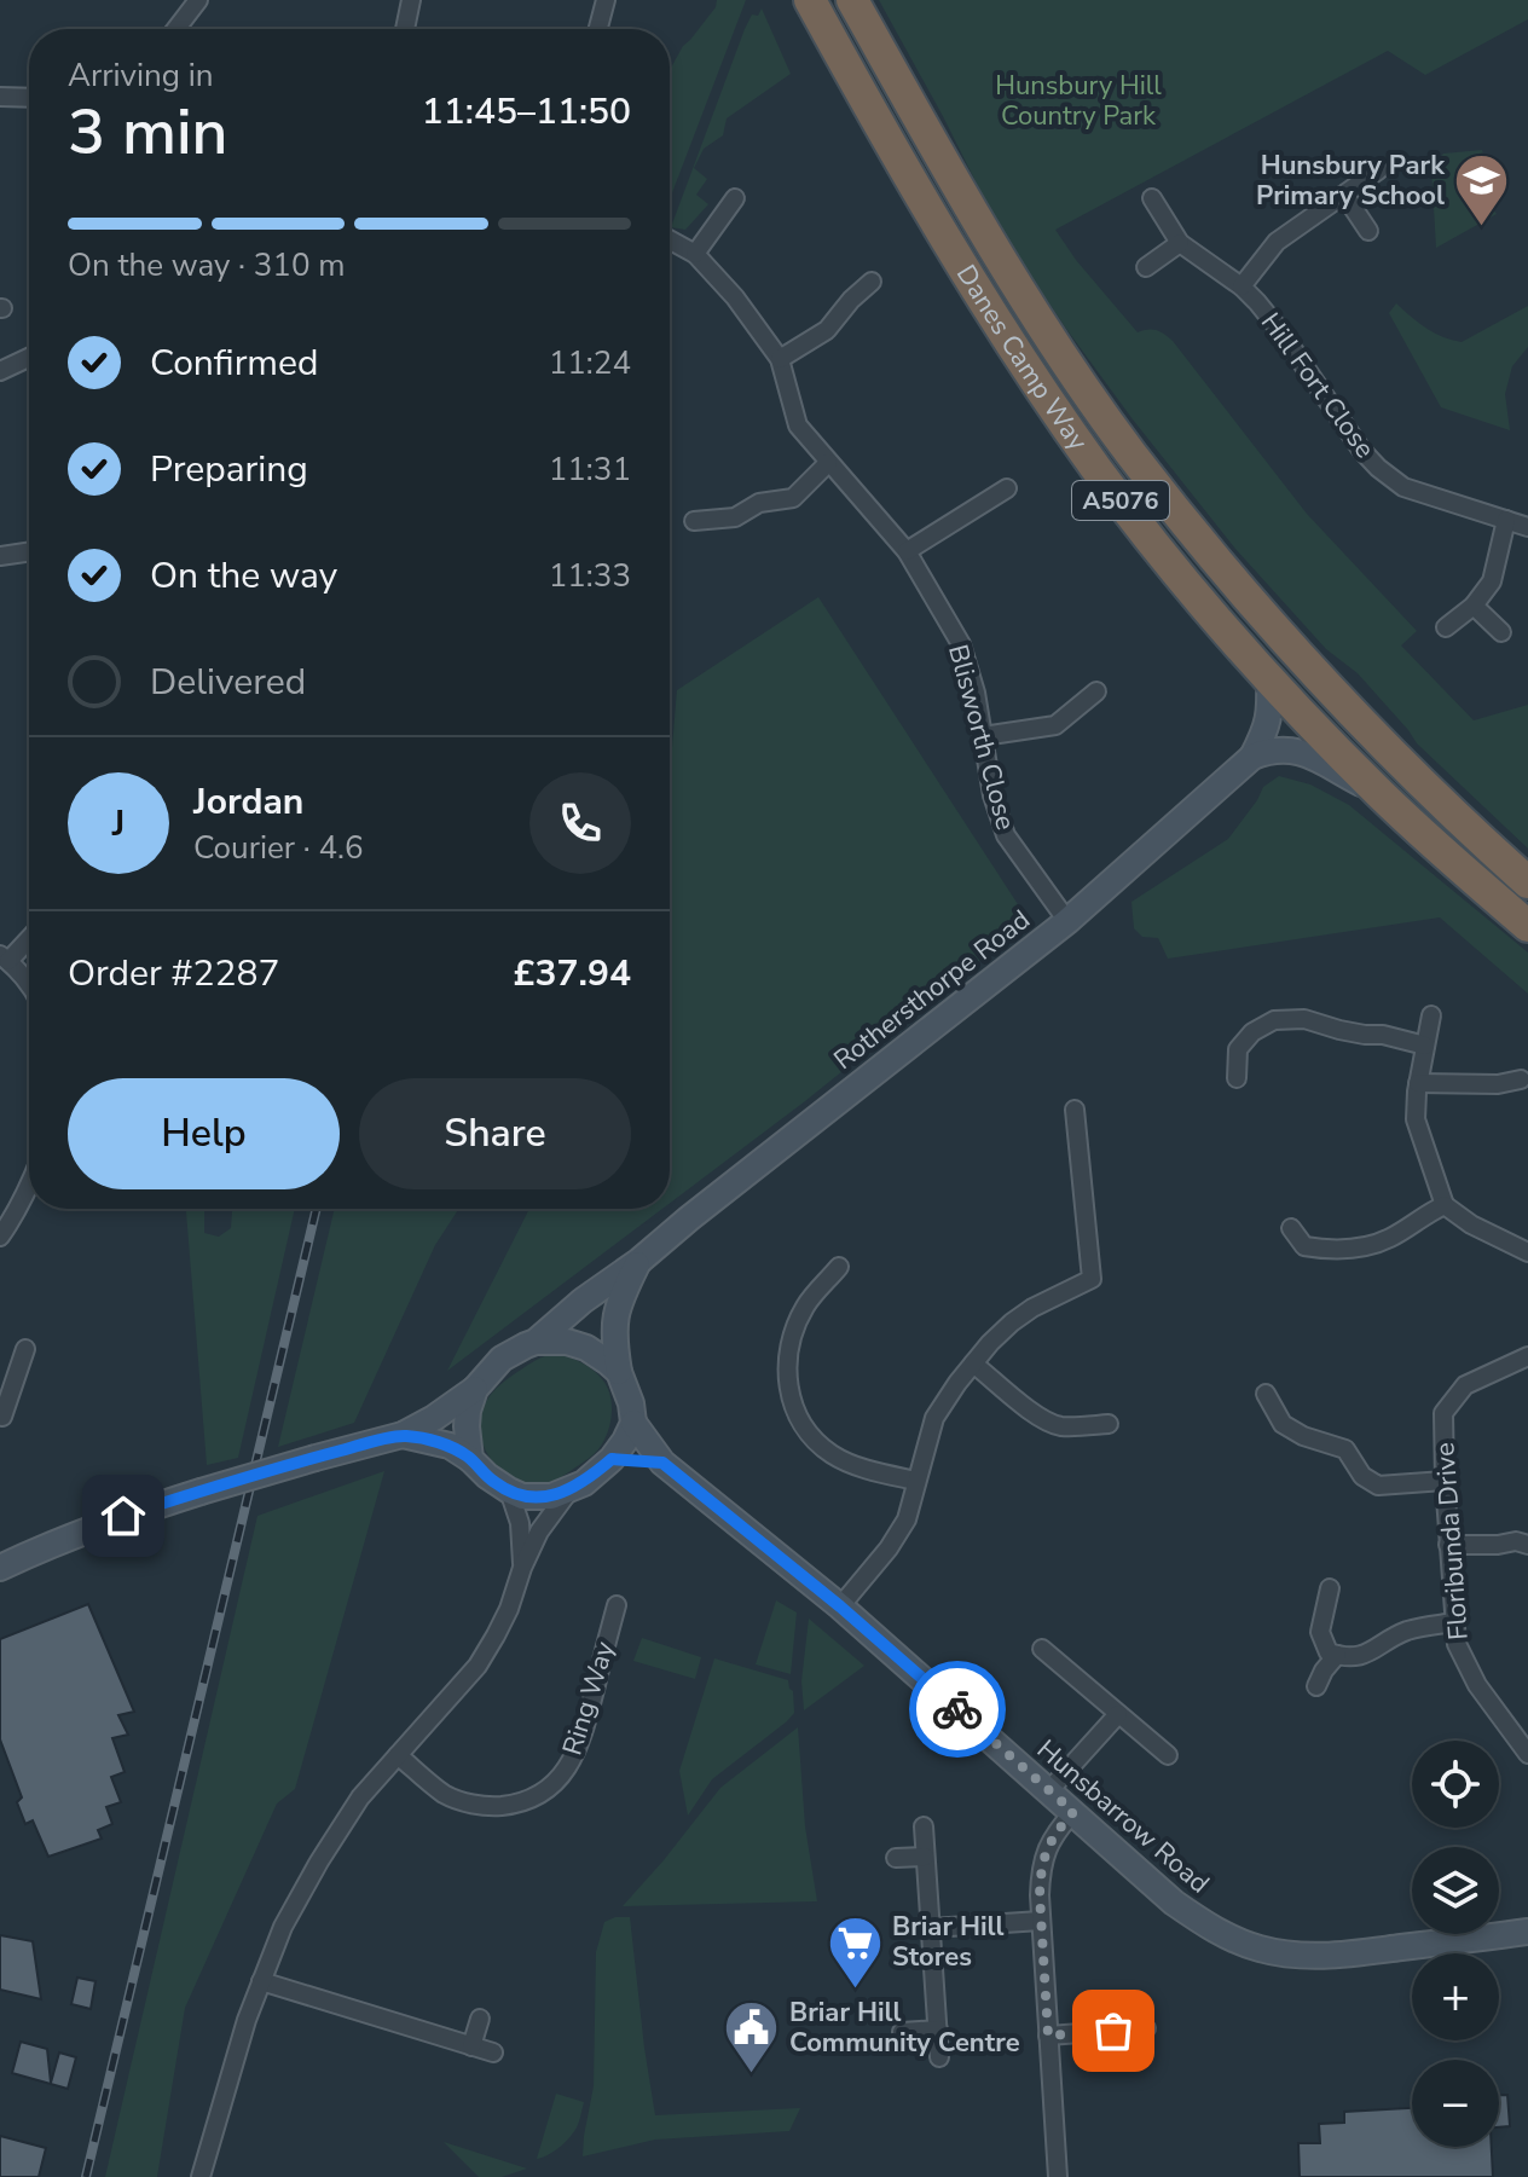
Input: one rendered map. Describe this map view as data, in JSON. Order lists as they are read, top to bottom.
{
  "streets": {
    "highway": ["Danes Camp Way", "A5076"],
    "street": [
      "Hill Fort Close",
      "Blisworth Close",
      "Rothersthorpe Road",
      "Floribunda Drive",
      "Ring Way",
      "Hunsbarrow Road"
    ]
  },
  "crossings": [
    ["Danes Camp Way", "Rothersthorpe Road"],
    ["Blisworth Close", "Rothersthorpe Road"],
    ["Rothersthorpe Road", "Hunsbarrow Road"]
  ],
  "parks": ["Hunsbury Hill Country Park"],
  "places": {
    "school or university": ["Hunsbury Park Primary School"],
    "supermarket": ["Briar Hill Stores"],
    "public building": ["Briar Hill Community Centre"]
  },
  "page": {
    "heading": ["3 min", "Arriving in", "11:45–11:50"],
    "panel": [
      "Jordan",
      "Courier · 4.6",
      "Order #2287",
      "£37.94"
    ],
    "bar": "On the way · 310 m",
    "list": [
      ["Confirmed", "11:24"],
      ["Preparing", "11:31"],
      ["On the way", "11:33"],
      "Delivered"
    ],
    "round": "J",
    "buttons": ["Help", "Share"],
    "map_buttons": ["+", "−"]
  }
}
